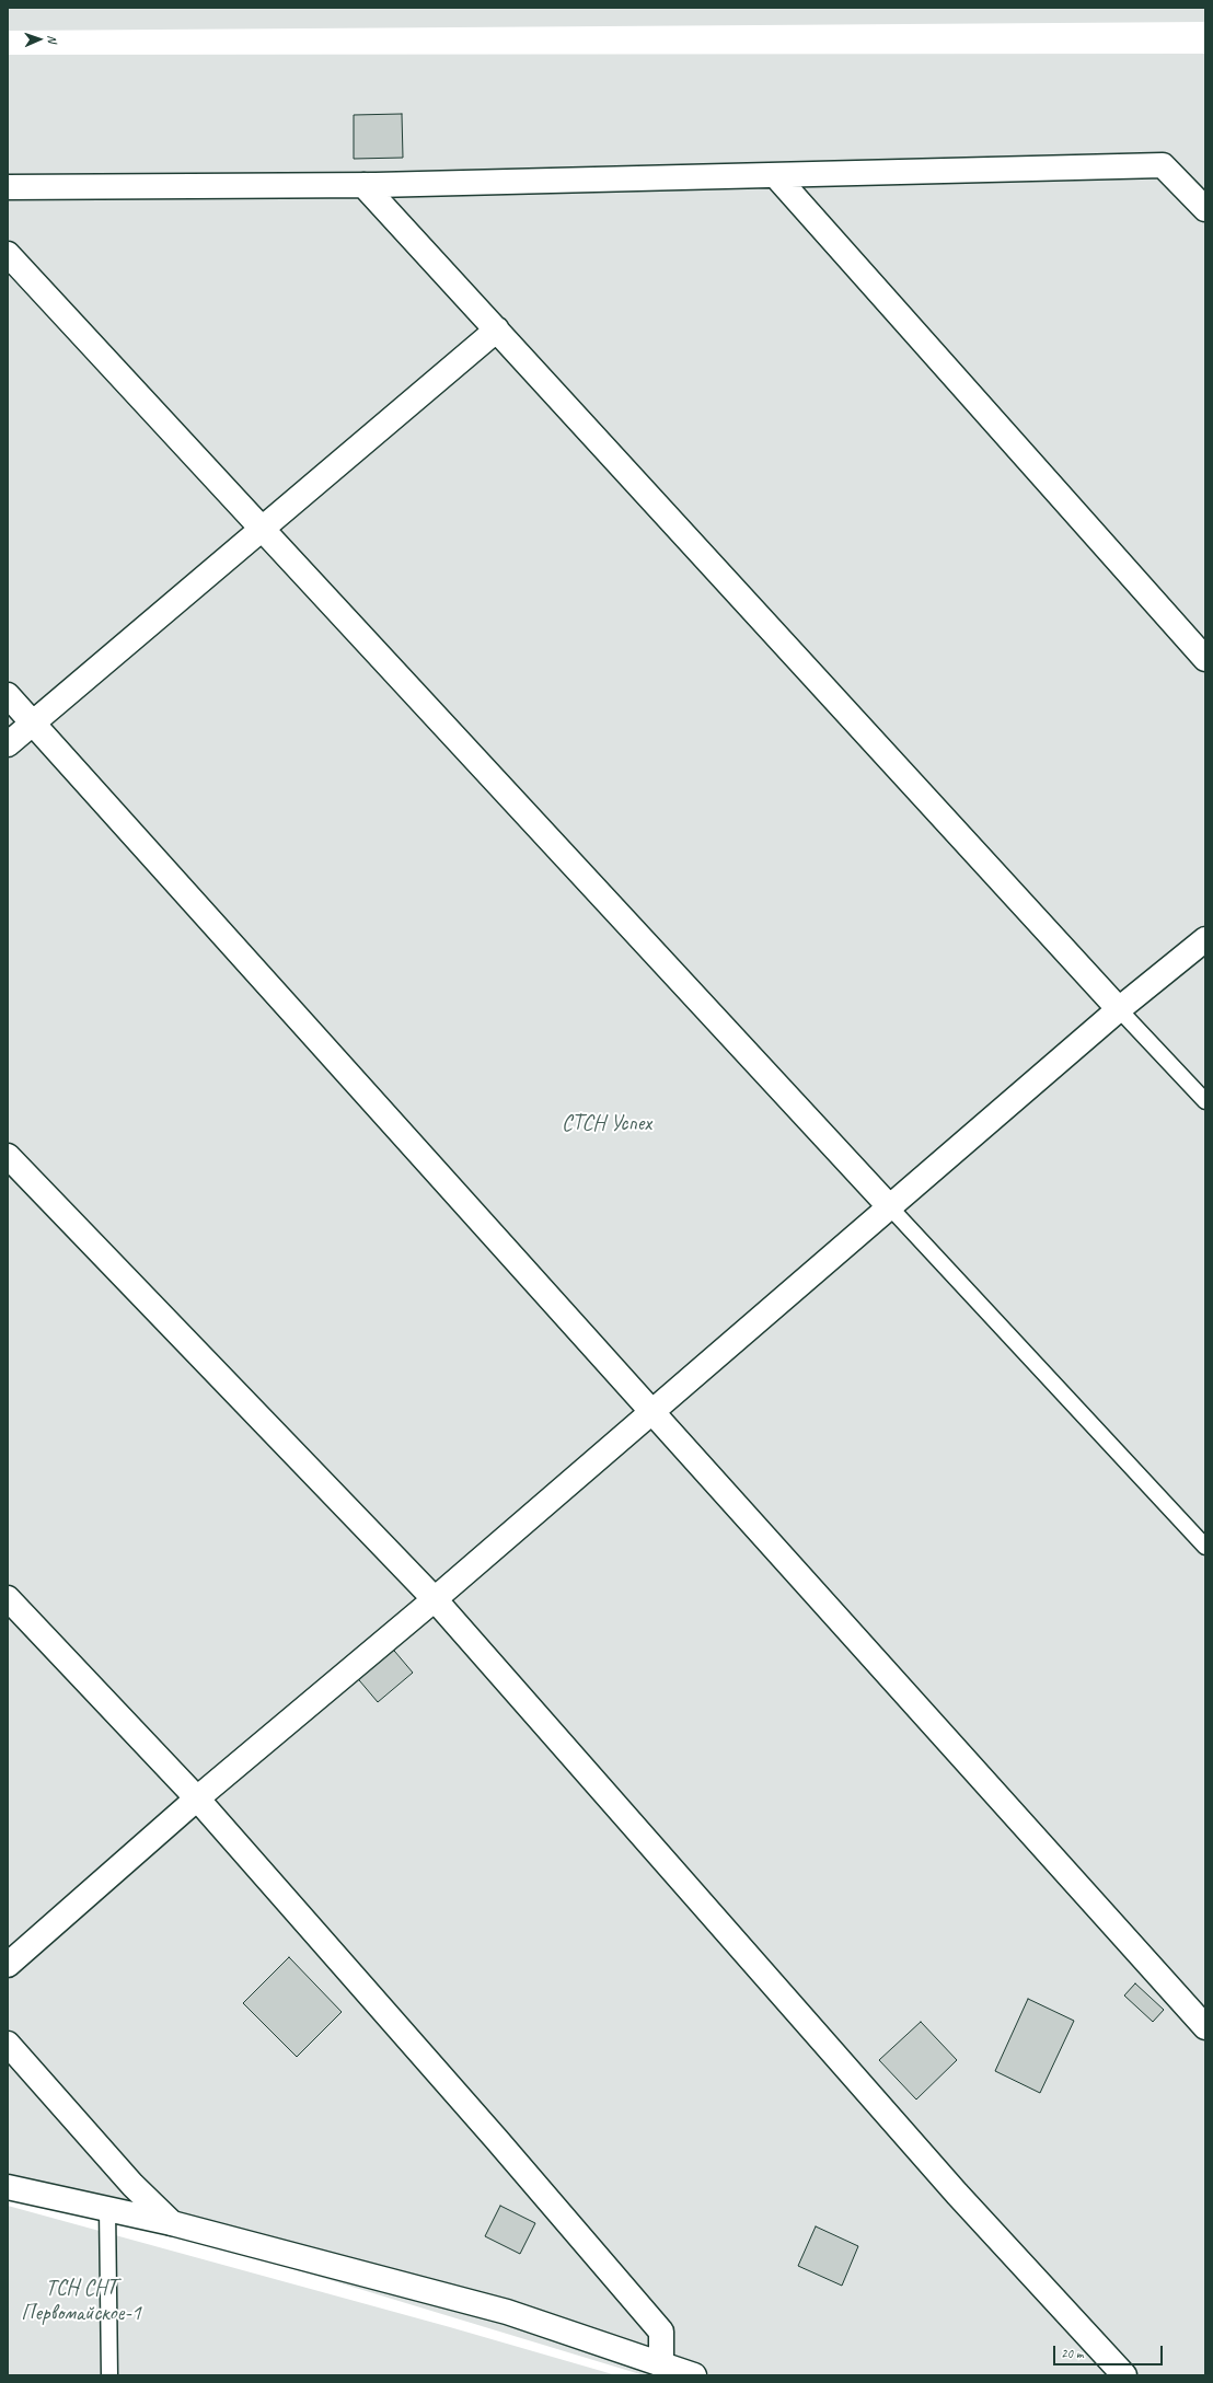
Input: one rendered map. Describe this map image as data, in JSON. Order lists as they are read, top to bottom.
{
  "parks": ["СТСН Успех", "ТСН СНТ Первомайское-1"],
  "scale_bar": "20 m",
  "north": "right"
}
